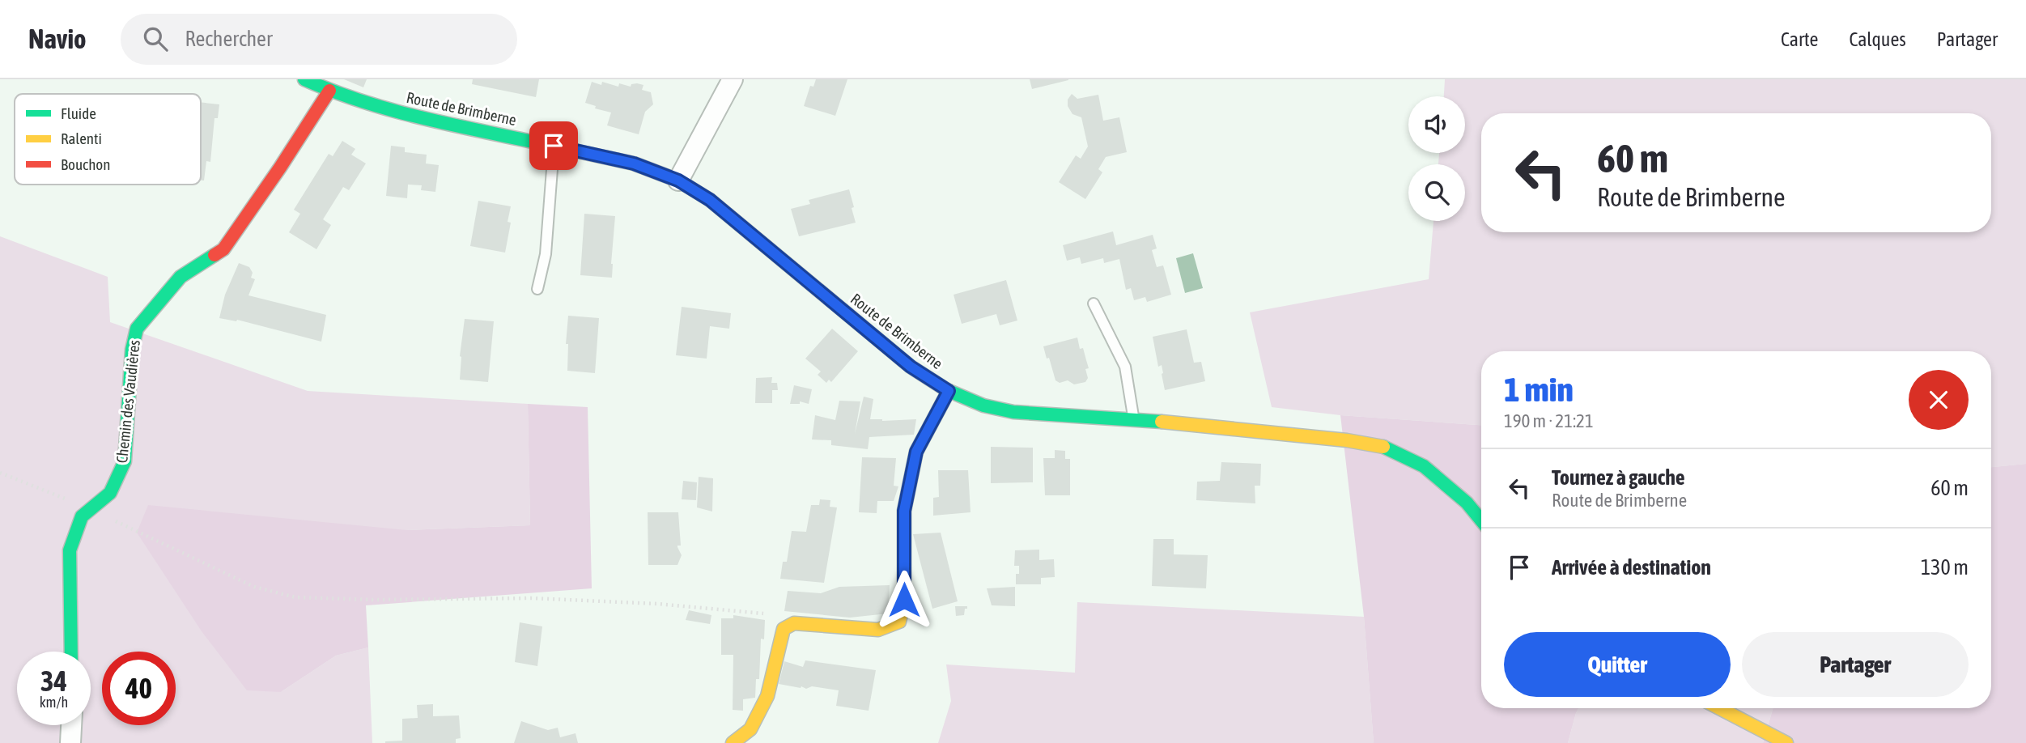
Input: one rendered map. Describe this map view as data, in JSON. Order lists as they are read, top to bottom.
{
  "streets": {
    "street": ["Route de Brimberne", "Chemin des Vaudières"]
  },
  "crossings": [
    ["Route de Brimberne", "Chemin des Vaudières"]
  ],
  "legend": ["Fluide", "Ralenti", "Bouchon"],
  "page": {
    "header": "Navio",
    "search": "Rechercher",
    "nav": ["Carte", "Calques", "Partager"],
    "turn": ["60 m", "Route de Brimberne"],
    "heading": ["1 min", "190 m · 21:21"],
    "list": [
      {
        "name": "Tournez à gauche",
        "note": "Route de Brimberne",
        "value": "60 m"
      },
      {
        "name": "Arrivée à destination",
        "value": "130 m"
      }
    ],
    "buttons": ["Quitter", "Partager"],
    "speed": "34 km/h",
    "limit": "40"
  }
}
